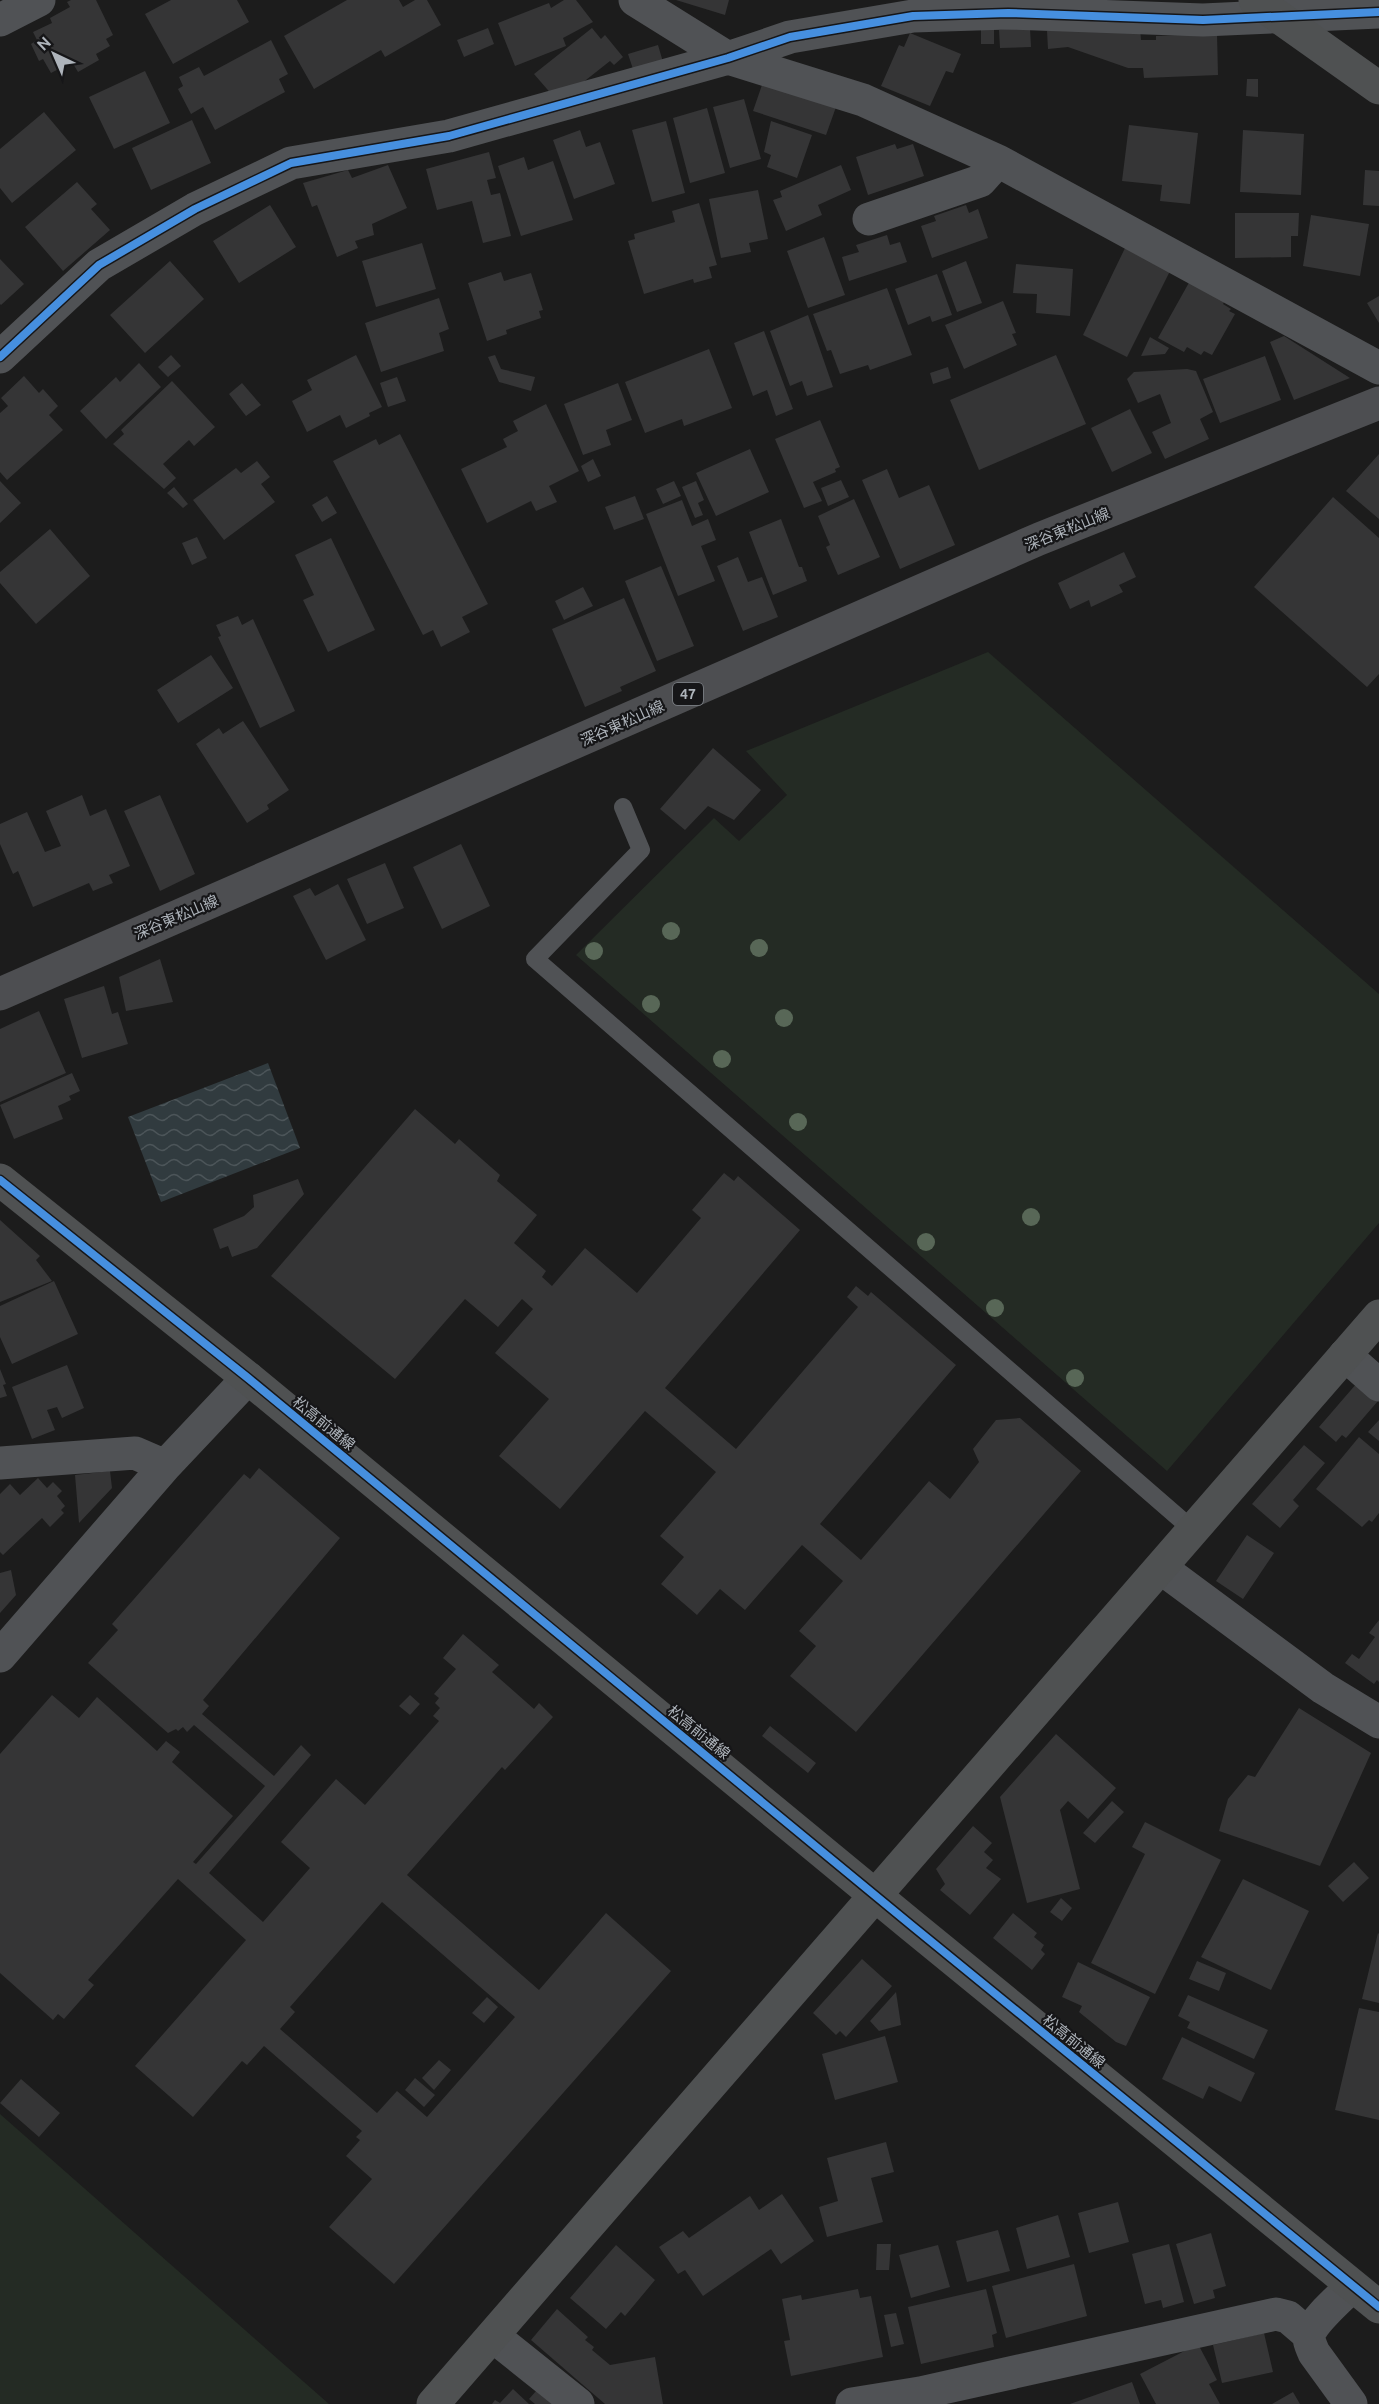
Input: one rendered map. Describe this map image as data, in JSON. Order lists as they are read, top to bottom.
{
  "streets": {
    "main road": ["深谷東松山線", "47"],
    "street": ["松高前通線"]
  },
  "north": "top left"
}
